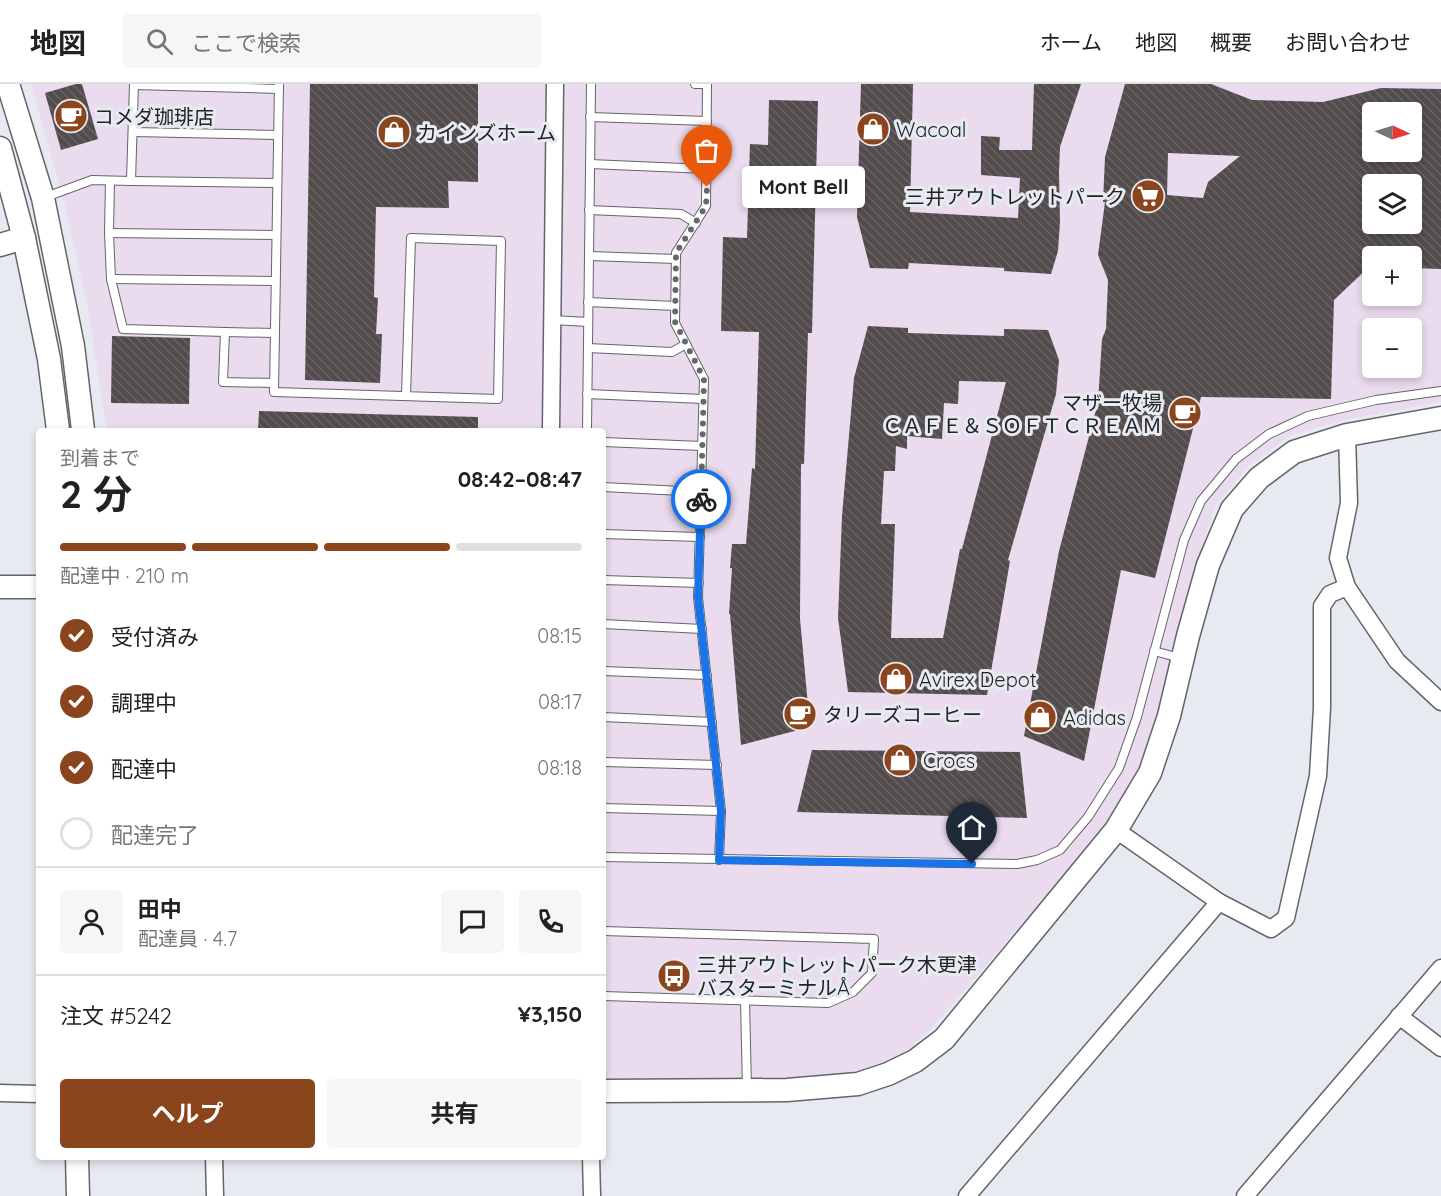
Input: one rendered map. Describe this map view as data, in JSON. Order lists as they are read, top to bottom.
{
  "places": {
    "cafe": ["コメダ珈琲店", "マザー牧場 ＣＡＦＥ＆ＳＯＦＴＣＲＥＡＭ", "タリーズコーヒー"],
    "shop": [
      "Wacoal",
      "カインズホーム",
      "Avirex Depot",
      "Adidas",
      "Crocs"
    ],
    "other": ["Mont Bell"],
    "supermarket": ["三井アウトレットパーク"],
    "bus stop": ["三井アウトレットパーク木更津 バスターミナルÅ"]
  },
  "north": "right",
  "page": {
    "header": "地図",
    "search": "ここで検索",
    "nav": [
      "ホーム",
      "地図",
      "概要",
      "お問い合わせ"
    ],
    "map_buttons": ["+", "−"],
    "bubble": "Mont Bell",
    "heading": ["2 分", "到着まで", "08:42–08:47"],
    "panel": [
      "田中",
      "配達員 · 4.7",
      "注文 #5242",
      "¥3,150"
    ],
    "bar": "配達中 · 210 m",
    "list": [
      ["受付済み", "08:15"],
      ["調理中", "08:17"],
      ["配達中", "08:18"],
      "配達完了"
    ],
    "buttons": ["ヘルプ", "共有"]
  }
}
